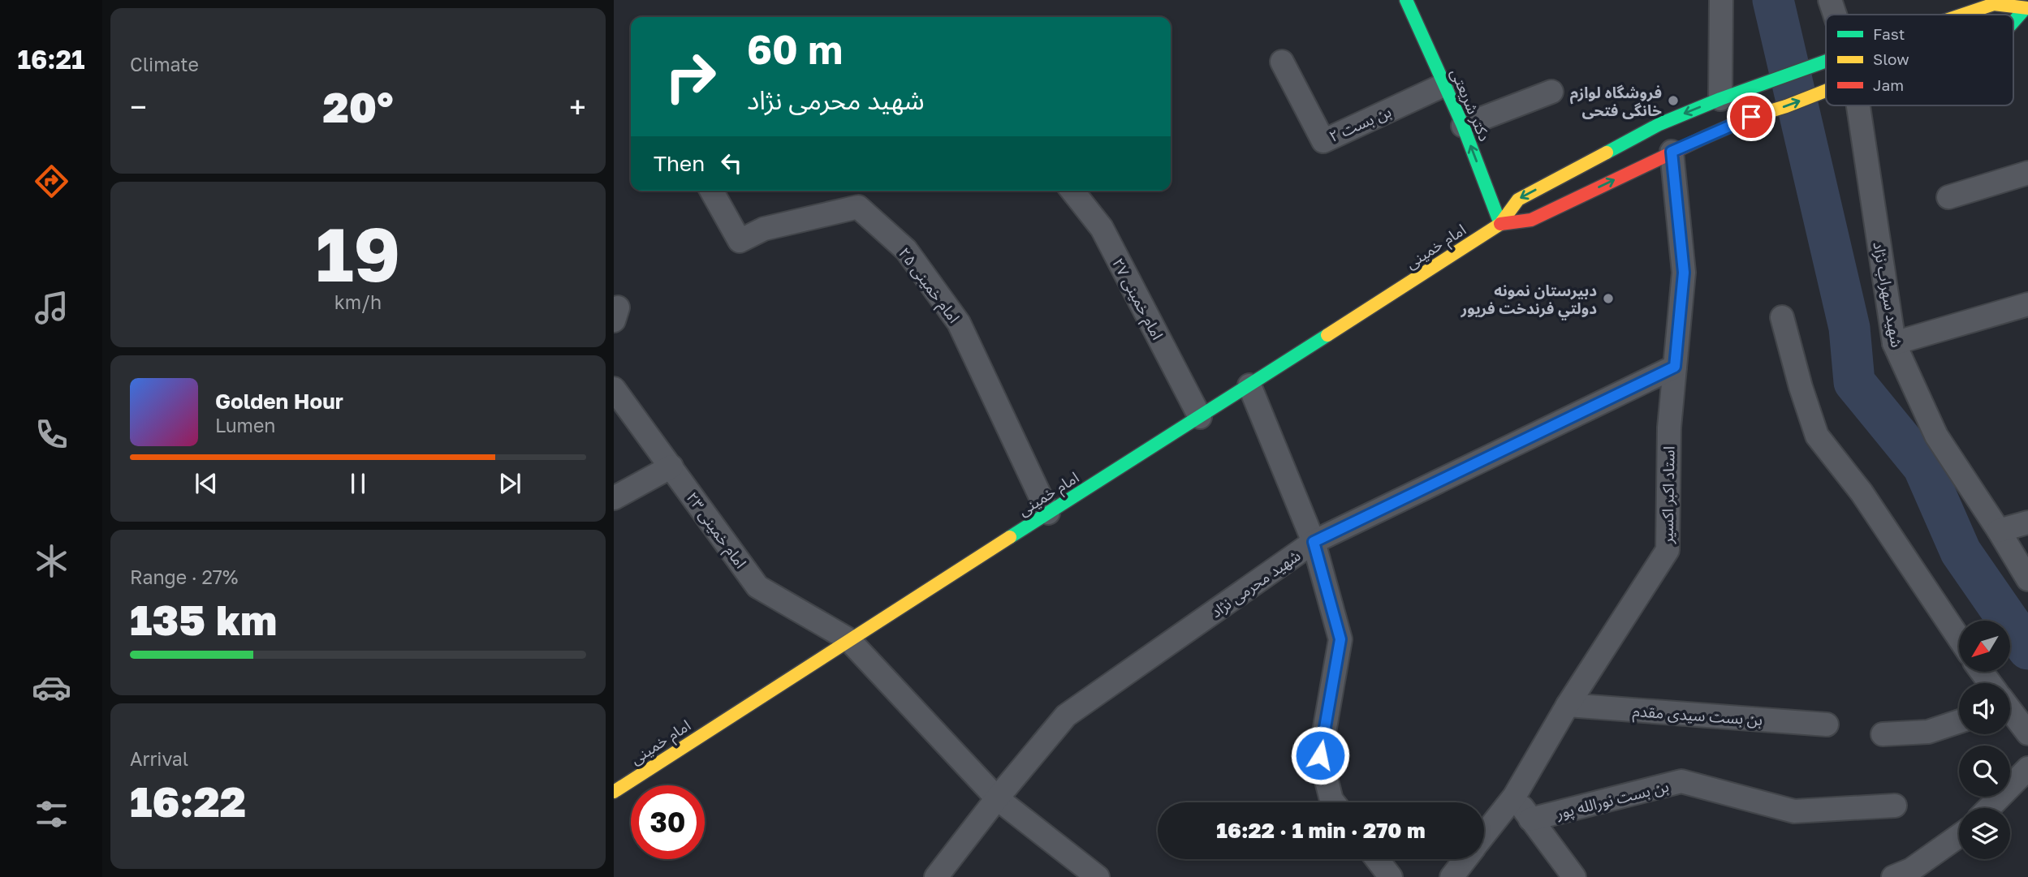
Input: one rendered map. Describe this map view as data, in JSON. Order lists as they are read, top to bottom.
{
  "streets": {
    "street": [
      "دکتر شریعتی",
      "بن بست ۲",
      "امام خمینی",
      "امام خمینی ۲۵",
      "شهید سهراب نژاد",
      "امام خمینی ۲۷",
      "استاد اکبر اکسیر",
      "امام خمینی ۲۳",
      "شهید محرمی نژاد",
      "بن بست سیدی مقدم",
      "بن بست نورالله پور"
    ]
  },
  "crossings": [
    ["دکتر شریعتی", "بن بست ۲"],
    ["دکتر شریعتی", "امام خمینی"],
    ["امام خمینی", "امام خمینی ۲۵"],
    ["امام خمینی", "امام خمینی ۲۷"],
    ["امام خمینی", "استاد اکبر اکسیر"],
    ["امام خمینی", "امام خمینی ۲۳"],
    ["استاد اکبر اکسیر", "شهید محرمی نژاد"],
    ["استاد اکبر اکسیر", "بن بست سیدی مقدم"],
    ["امام خمینی ۲۳", "شهید محرمی نژاد"]
  ],
  "one_way": ["دکتر شریعتی"],
  "places": ["فروشگاه لوازم خانگی فتحی", "دبیرستان نمونه دولتي فرندخت فريور"],
  "legend": ["Fast", "Slow", "Jam"],
  "north": "bottom left",
  "page": {
    "tabs": "16:21",
    "tile": [
      "Climate",
      ["19", "km/h"],
      ["Range · 27%", "135 km"],
      ["Arrival", "16:22"]
    ],
    "turn": ["60 m", "شهید محرمی نژاد"],
    "heat": ["−", "20°", "+"],
    "then": "Then",
    "song": ["Golden Hour", "Lumen"],
    "limit": "30",
    "trip": "16:22 · 1 min · 270 m"
  }
}
